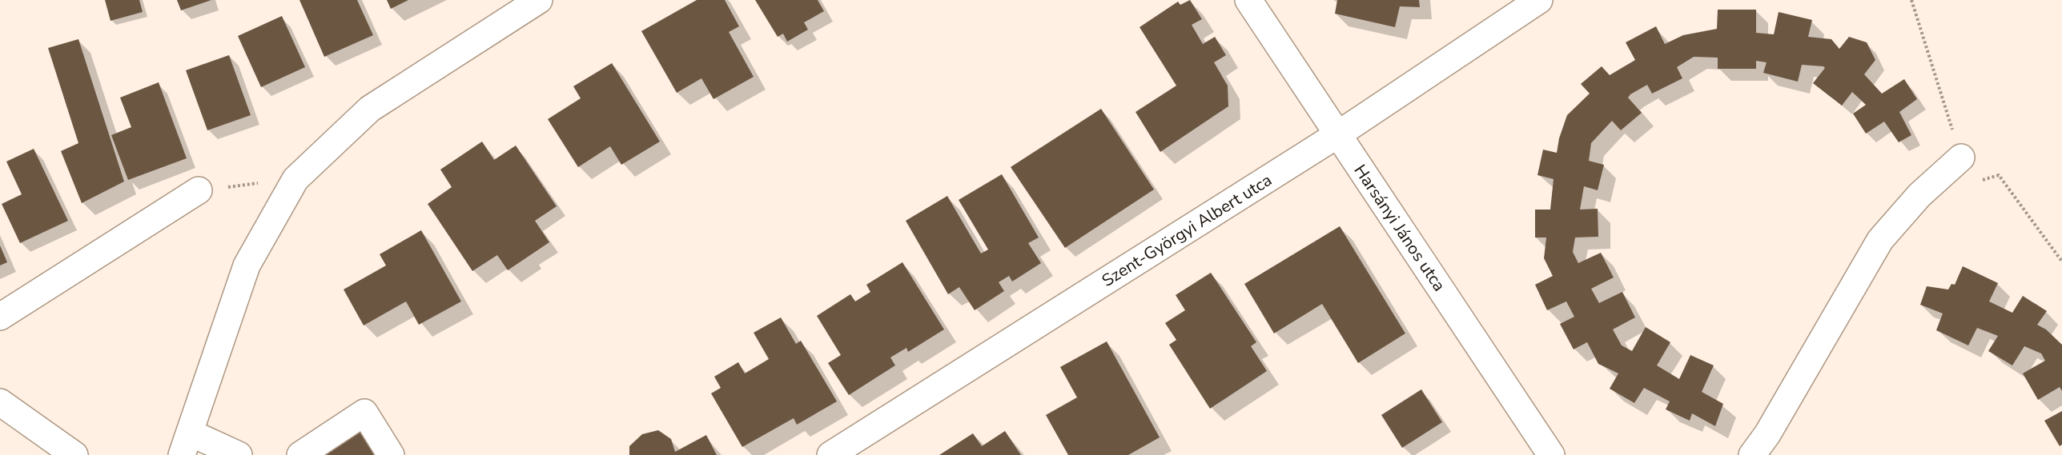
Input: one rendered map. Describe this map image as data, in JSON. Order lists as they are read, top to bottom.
{
  "streets": {
    "street": ["Harsányi János utca", "Szent-Györgyi Albert utca"]
  },
  "crossings": [
    ["Harsányi János utca", "Szent-Györgyi Albert utca"]
  ]
}
